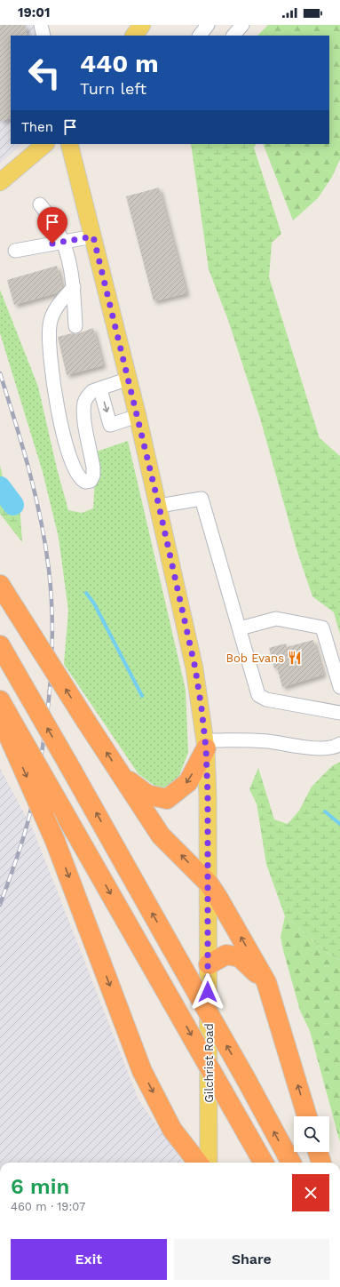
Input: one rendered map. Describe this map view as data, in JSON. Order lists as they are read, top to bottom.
{
  "streets": {
    "main road": ["Gilchrist Road"]
  },
  "places": {
    "restaurant": ["Bob Evans"]
  },
  "page": {
    "status": "19:01",
    "turn": ["440 m", "Turn left"],
    "then": "Then",
    "heading": ["6 min", "460 m · 19:07"],
    "buttons": ["Exit", "Share"]
  }
}
